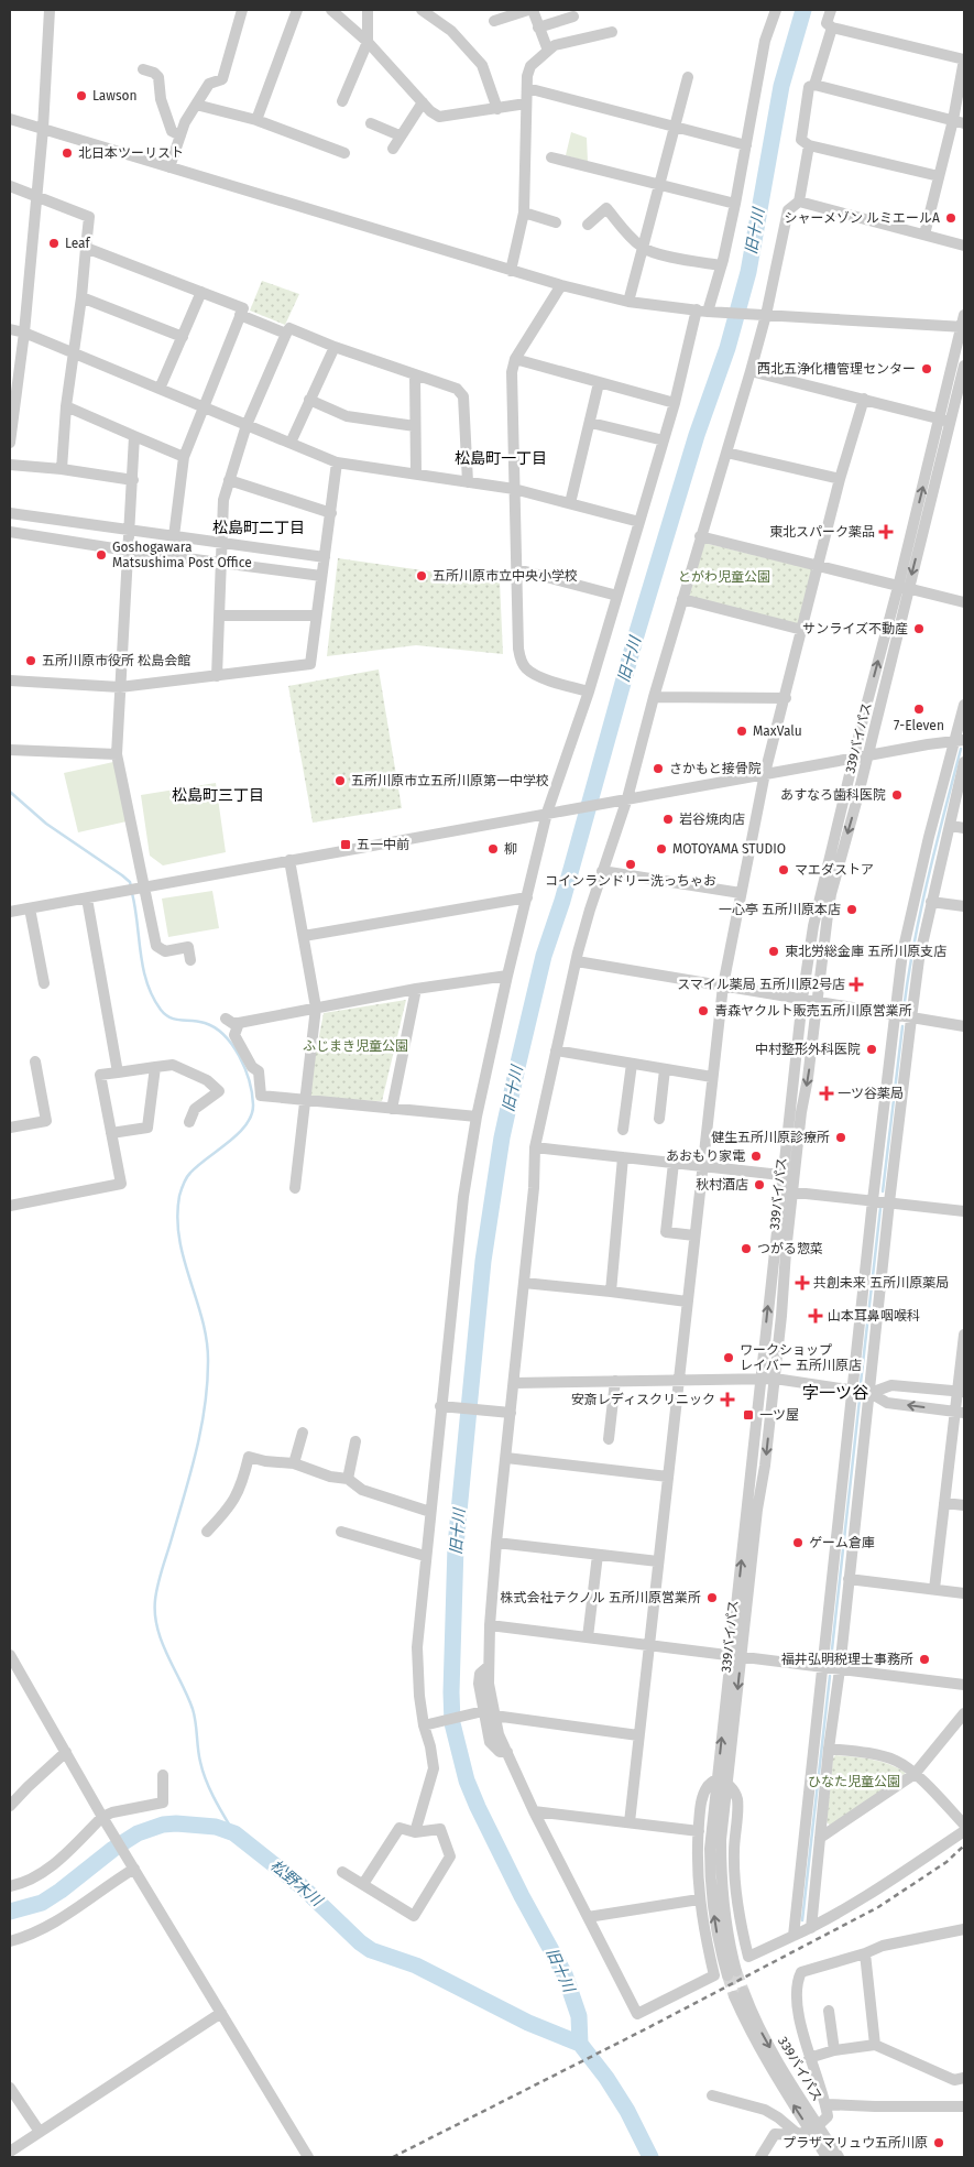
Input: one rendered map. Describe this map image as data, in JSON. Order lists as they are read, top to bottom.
{
  "streets": {
    "street": ["339バイパス"]
  },
  "districts": [
    "松島町一丁目",
    "松島町二丁目",
    "松島町三丁目",
    "字一ツ谷"
  ],
  "water": ["旧十川", "松野木川"],
  "parks": ["とがわ児童公園", "ふじまき児童公園", "ひなた児童公園"],
  "places": {
    "other": [
      "Lawson",
      "北日本ツーリスト",
      "シャーメゾン ルミエールA",
      "Leaf",
      "西北五浄化槽管理センター",
      "Goshogawara Matsushima Post Office",
      "五所川原市立中央小学校",
      "サンライズ不動産",
      "五所川原市役所 松島会館",
      "7-Eleven",
      "MaxValu",
      "さかもと接骨院",
      "五所川原市立五所川原第一中学校",
      "あすなろ歯科医院",
      "岩谷焼肉店",
      "柳",
      "MOTOYAMA STUDIO",
      "コインランドリー洗っちゃお",
      "マエダストア",
      "一心亭 五所川原本店",
      "東北労総金庫 五所川原支店",
      "青森ヤクルト販売五所川原営業所",
      "中村整形外科医院",
      "健生五所川原診療所",
      "あおもり家電",
      "秋村酒店",
      "つがる惣菜",
      "ワークショップ レイバー 五所川原店",
      "ゲーム倉庫",
      "株式会社テクノル 五所川原営業所",
      "福井弘明税理士事務所",
      "プラザマリュウ五所川原"
    ],
    "health": [
      "東北スパーク薬品",
      "スマイル薬局 五所川原2号店",
      "一ツ谷薬局",
      "共創未来 五所川原薬局",
      "山本耳鼻咽喉科",
      "安斎レディスクリニック"
    ],
    "transit": ["五一中前", "一ツ屋"]
  }
}
